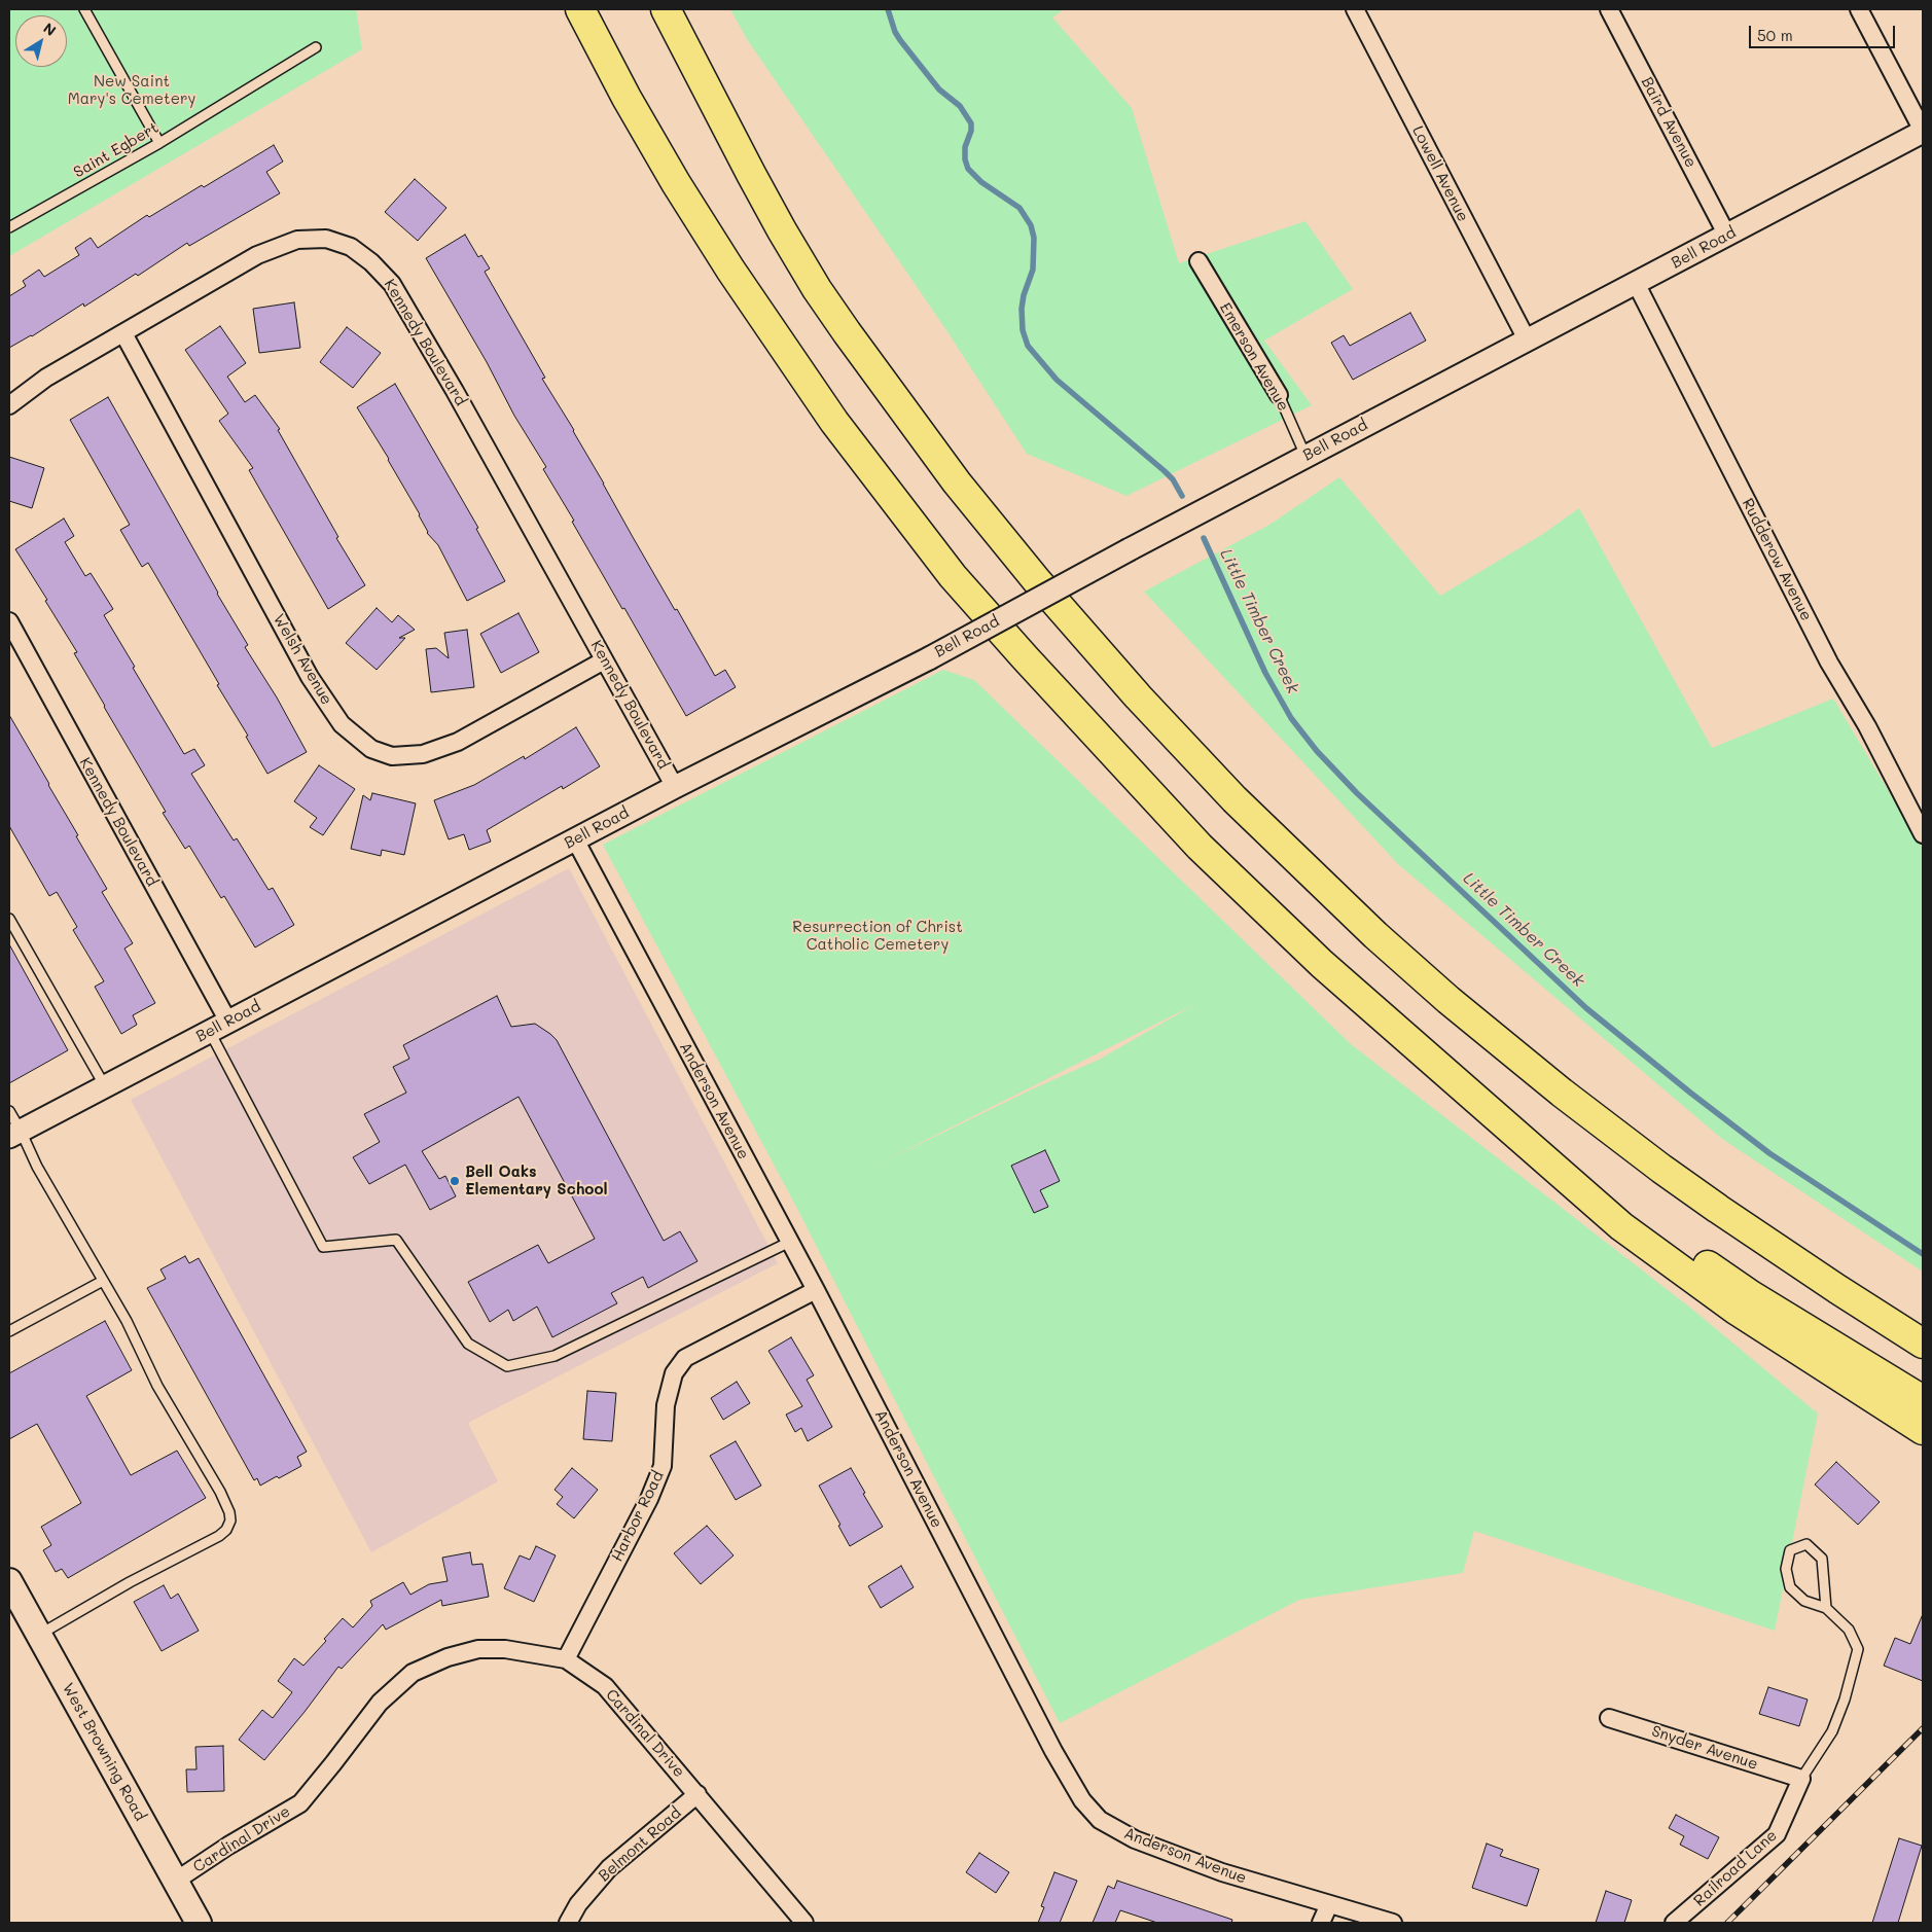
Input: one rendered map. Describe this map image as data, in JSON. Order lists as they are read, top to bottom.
{
  "streets": {
    "main road": ["West Browning Road"],
    "street": [
      "Baird Avenue",
      "Lowell Avenue",
      "Bell Road",
      "Kennedy Boulevard",
      "Emerson Avenue",
      "Rudderow Avenue",
      "Welsh Avenue",
      "Anderson Avenue",
      "Harbor Road",
      "Cardinal Drive",
      "Snyder Avenue",
      "Belmont Road",
      "Railroad Lane"
    ],
    "lane": ["Saint Egbert"]
  },
  "crossings": [
    ["Baird Avenue", "Bell Road"],
    ["Lowell Avenue", "Bell Road"],
    ["Bell Road", "Kennedy Boulevard"],
    ["Bell Road", "Emerson Avenue"],
    ["Bell Road", "Rudderow Avenue"],
    ["Bell Road", "Anderson Avenue"],
    ["Kennedy Boulevard", "Welsh Avenue"],
    ["Anderson Avenue", "Harbor Road"],
    ["Harbor Road", "Cardinal Drive"],
    ["Cardinal Drive", "West Browning Road"],
    ["Cardinal Drive", "Belmont Road"],
    ["Snyder Avenue", "Railroad Lane"]
  ],
  "water": ["Little Timber Creek"],
  "parks": ["New Saint Mary's Cemetery", "Resurrection of Christ Catholic Cemetery"],
  "places": ["Bell Oaks Elementary School"],
  "scale_bar": "50 m",
  "north": "top right"
}
